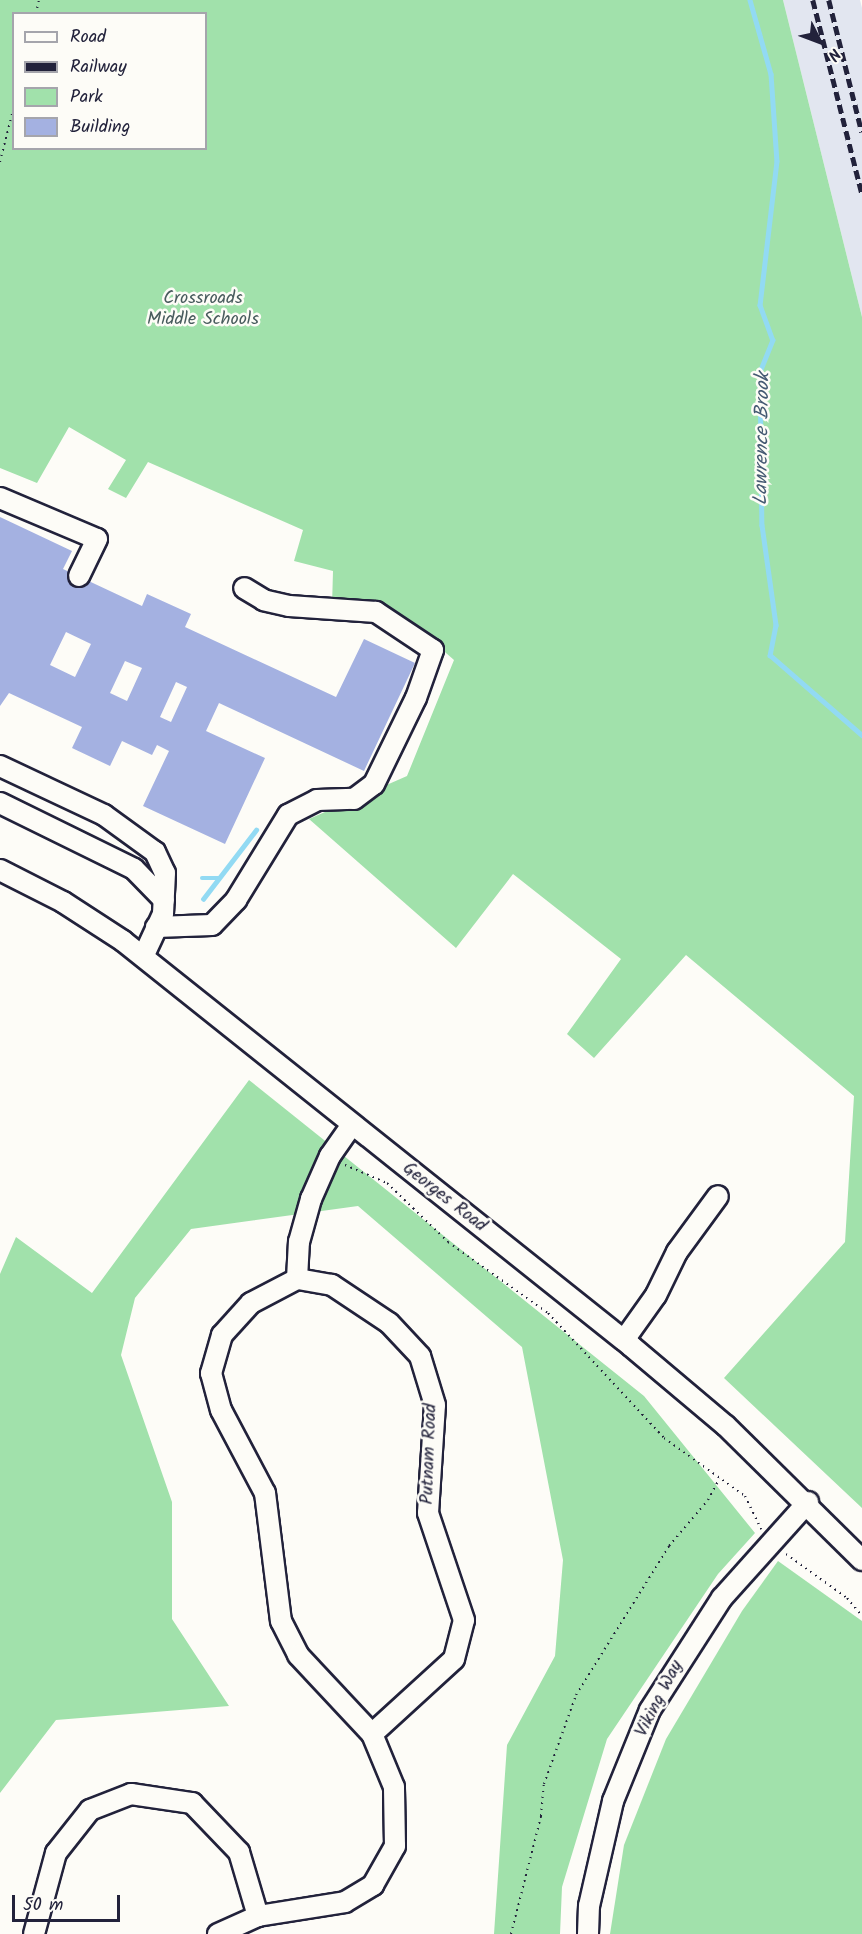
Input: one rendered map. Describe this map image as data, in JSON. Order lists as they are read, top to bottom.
{
  "streets": {
    "street": ["Georges Road", "Putnam Road", "Viking Way"]
  },
  "crossings": [
    ["Georges Road", "Viking Way"]
  ],
  "water": ["Lawrence Brook"],
  "parks": ["Crossroads Middle Schools"],
  "legend": [
    "Road",
    "Railway",
    "Park",
    "Building"
  ],
  "scale_bar": "50 m",
  "north": "bottom right"
}
